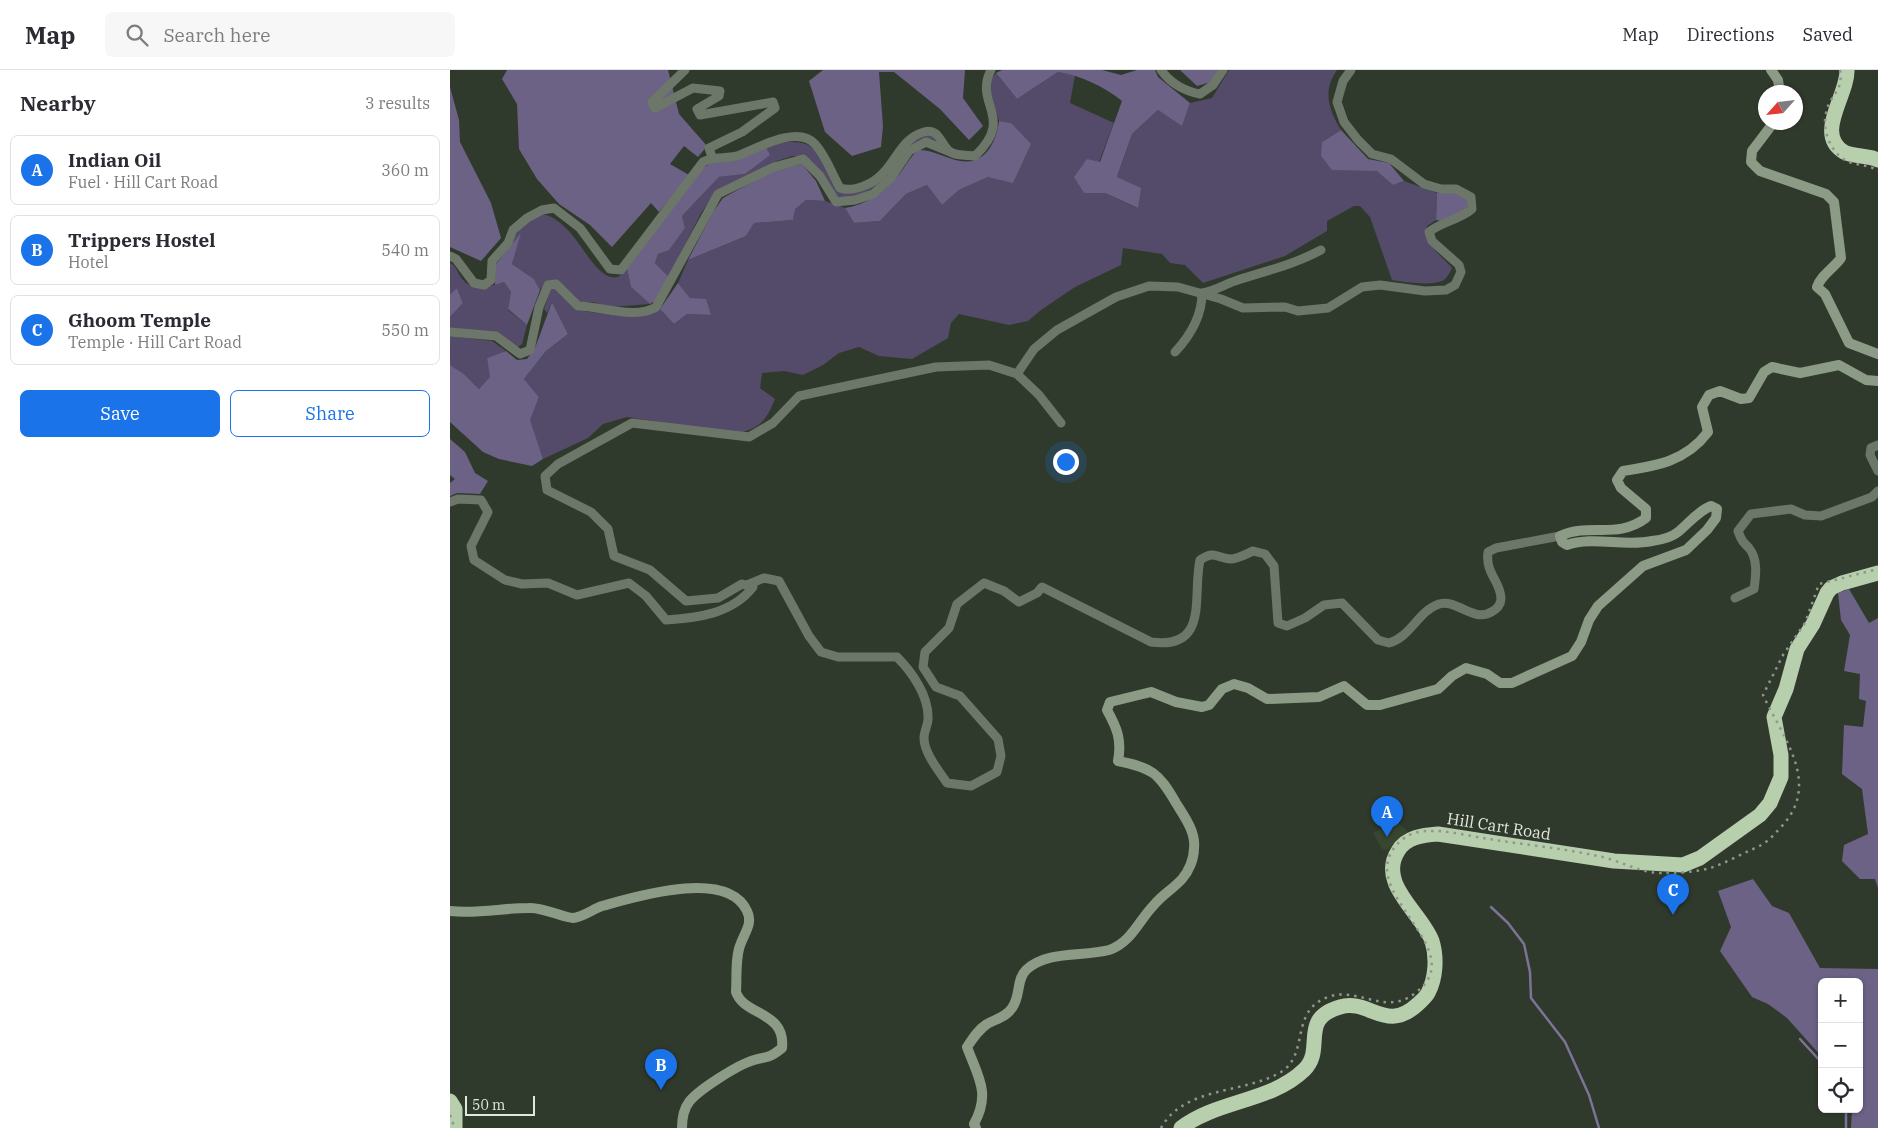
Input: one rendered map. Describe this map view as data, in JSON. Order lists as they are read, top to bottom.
{
  "streets": {
    "highway": ["Hill Cart Road"]
  },
  "scale_bar": "50 m",
  "north": "bottom left",
  "page": {
    "header": "Map",
    "search": "Search here",
    "nav": ["Map", "Directions", "Saved"],
    "heading": ["Nearby", "3 results"],
    "list": [
      {
        "mark": "A",
        "name": "Indian Oil",
        "note": "Fuel · Hill Cart Road",
        "value": "360 m"
      },
      {
        "mark": "B",
        "name": "Trippers Hostel",
        "note": "Hotel",
        "value": "540 m"
      },
      {
        "mark": "C",
        "name": "Ghoom Temple",
        "note": "Temple · Hill Cart Road",
        "value": "550 m"
      }
    ],
    "buttons": ["Save", "Share"],
    "pins": ["A", "C", "B"],
    "map_buttons": ["+", "−"],
    "scale": "50 m"
  }
}
